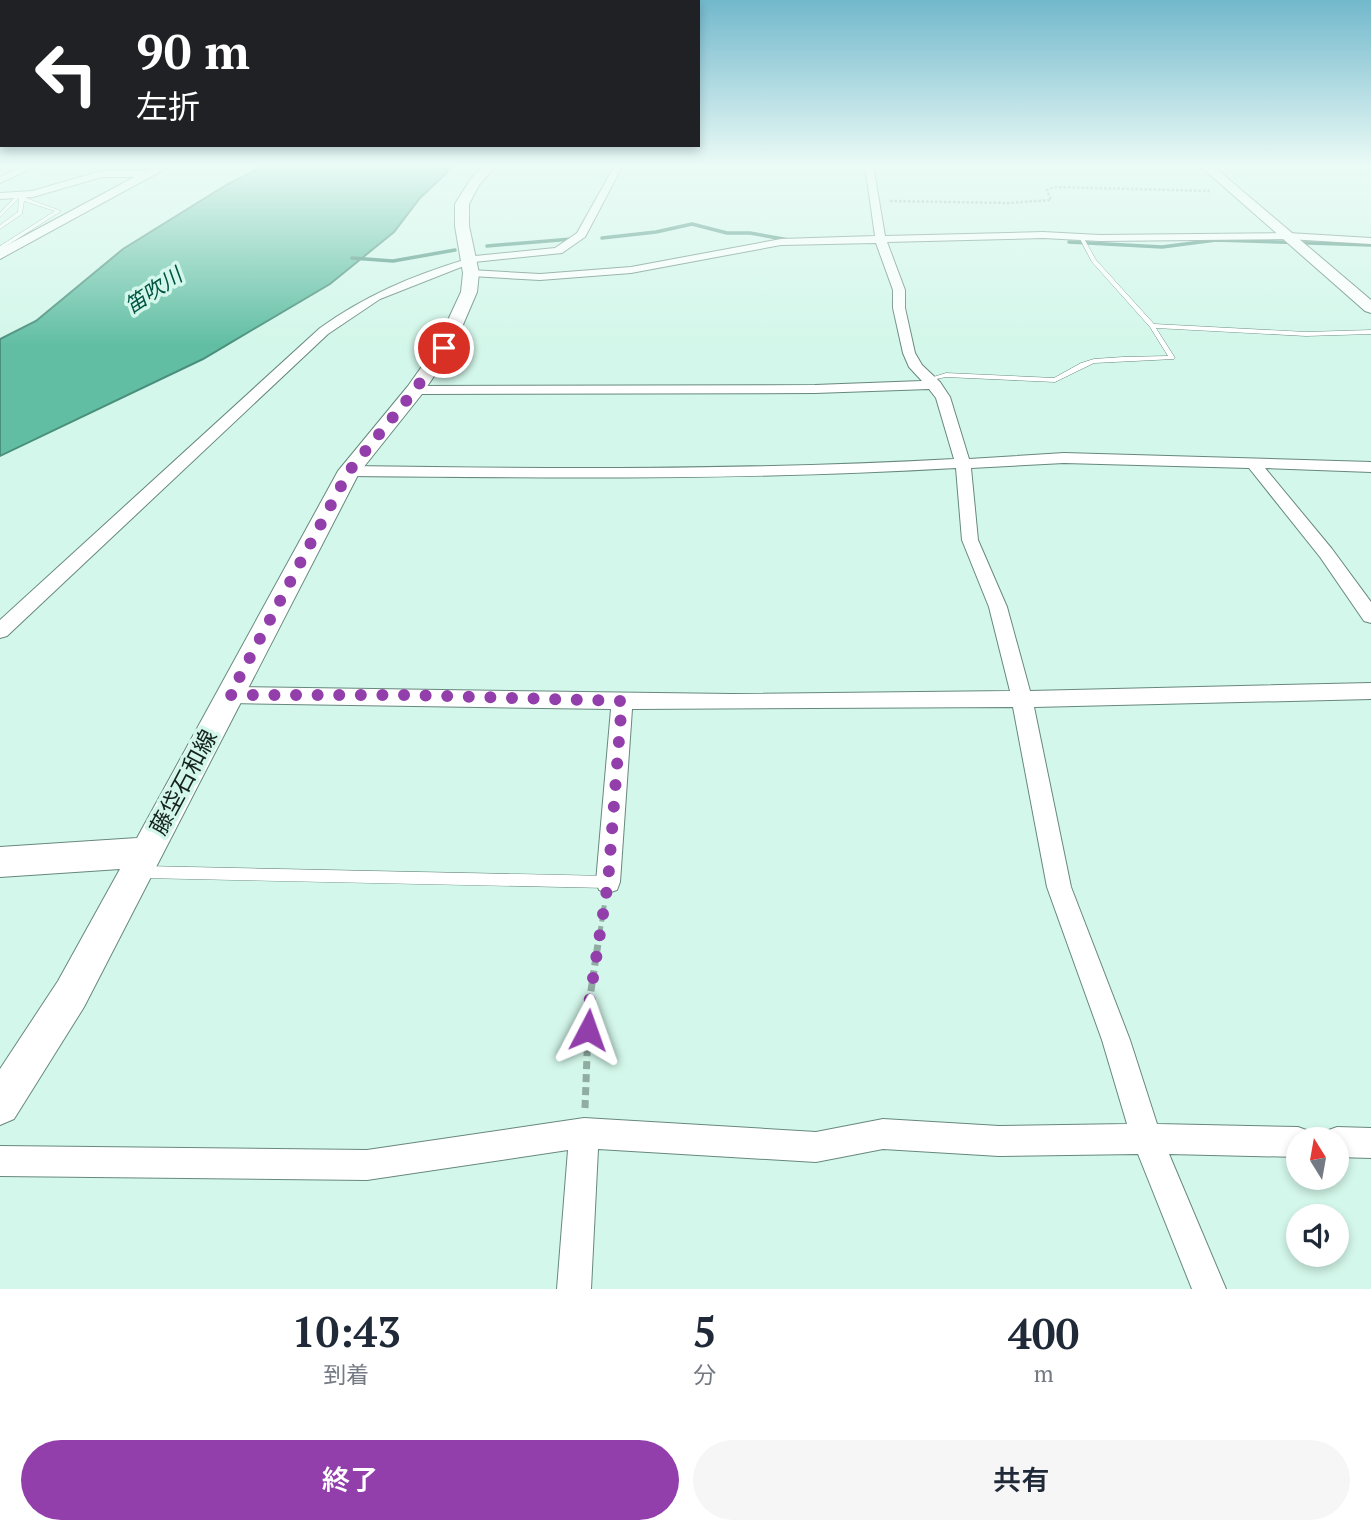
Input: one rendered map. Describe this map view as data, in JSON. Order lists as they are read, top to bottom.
{
  "streets": {
    "main road": ["藤垈石和線"]
  },
  "water": ["笛吹川"],
  "north": "top",
  "page": {
    "turn": ["90 m", "左折"],
    "eta": [
      "10:43",
      "到着",
      "5",
      "分",
      "400",
      "m"
    ],
    "buttons": ["終了", "共有"]
  }
}
